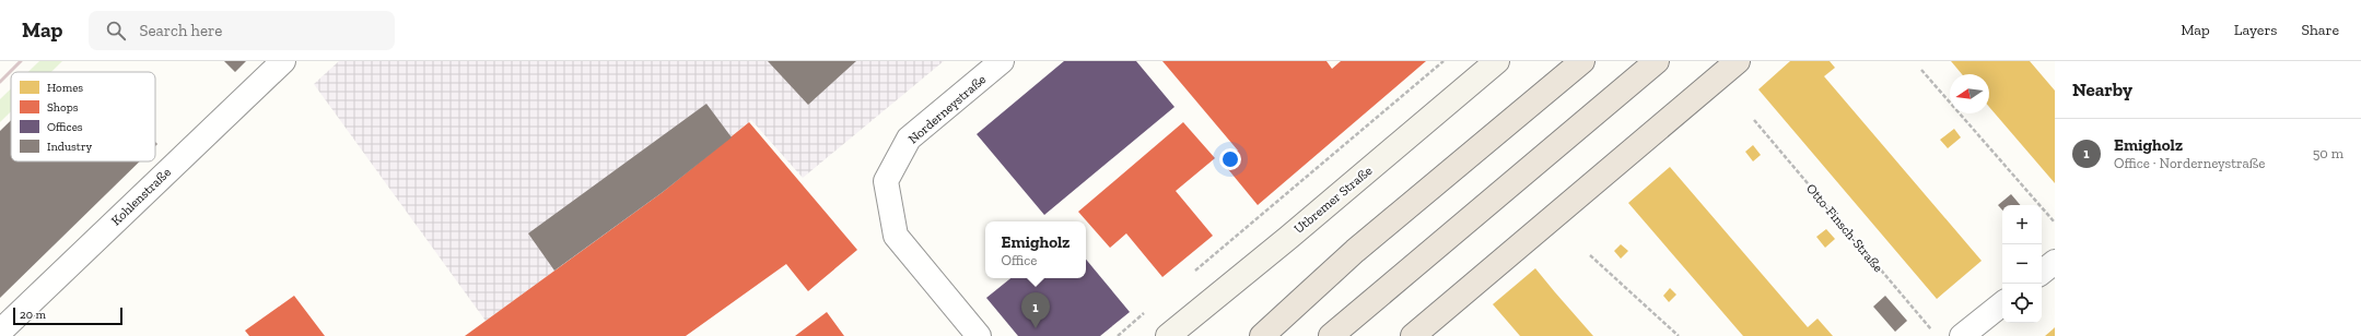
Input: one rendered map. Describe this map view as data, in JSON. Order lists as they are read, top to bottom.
{
  "streets": {
    "main road": ["Utbremer Straße"],
    "street": ["Norderneystraße", "Kohlenstraße"],
    "path": ["Otto-Finsch-Straße"]
  },
  "legend": [
    "Homes",
    "Shops",
    "Offices",
    "Industry"
  ],
  "scale_bar": "20 m",
  "north": "left",
  "page": {
    "header": "Map",
    "search": "Search here",
    "nav": ["Map", "Layers", "Share"],
    "heading": "Nearby",
    "list": [
      {
        "mark": "1",
        "name": "Emigholz",
        "note": "Office · Norderneystraße",
        "value": "50 m"
      }
    ],
    "map_buttons": ["+", "−"],
    "popup": ["Emigholz", "Office"],
    "pins": "1",
    "scale": "20 m"
  }
}
